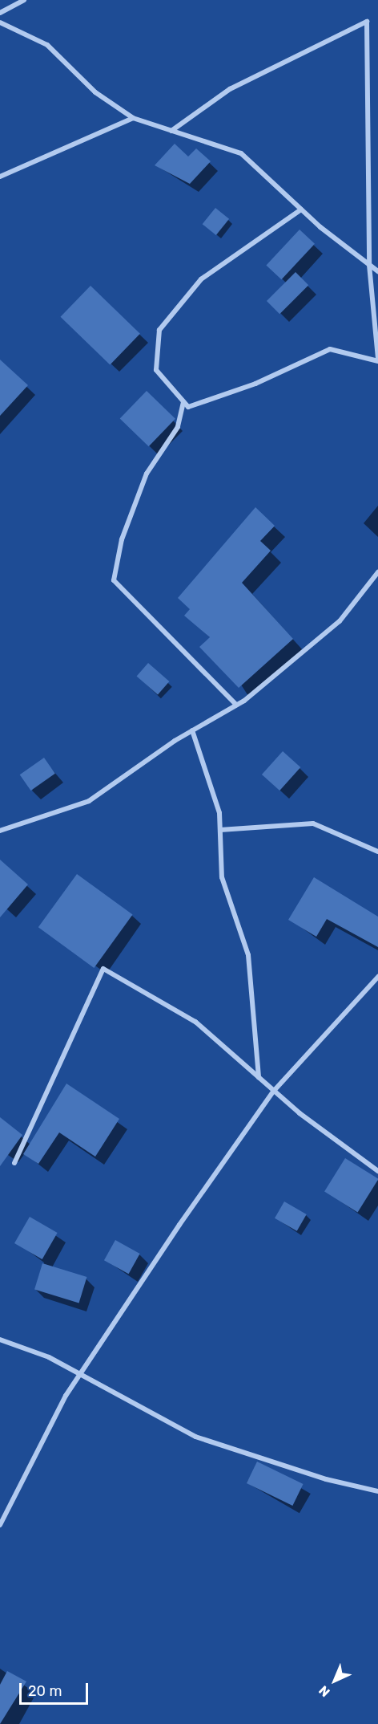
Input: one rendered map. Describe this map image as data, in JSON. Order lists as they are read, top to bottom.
{
  "scale_bar": "20 m",
  "north": "bottom left"
}
